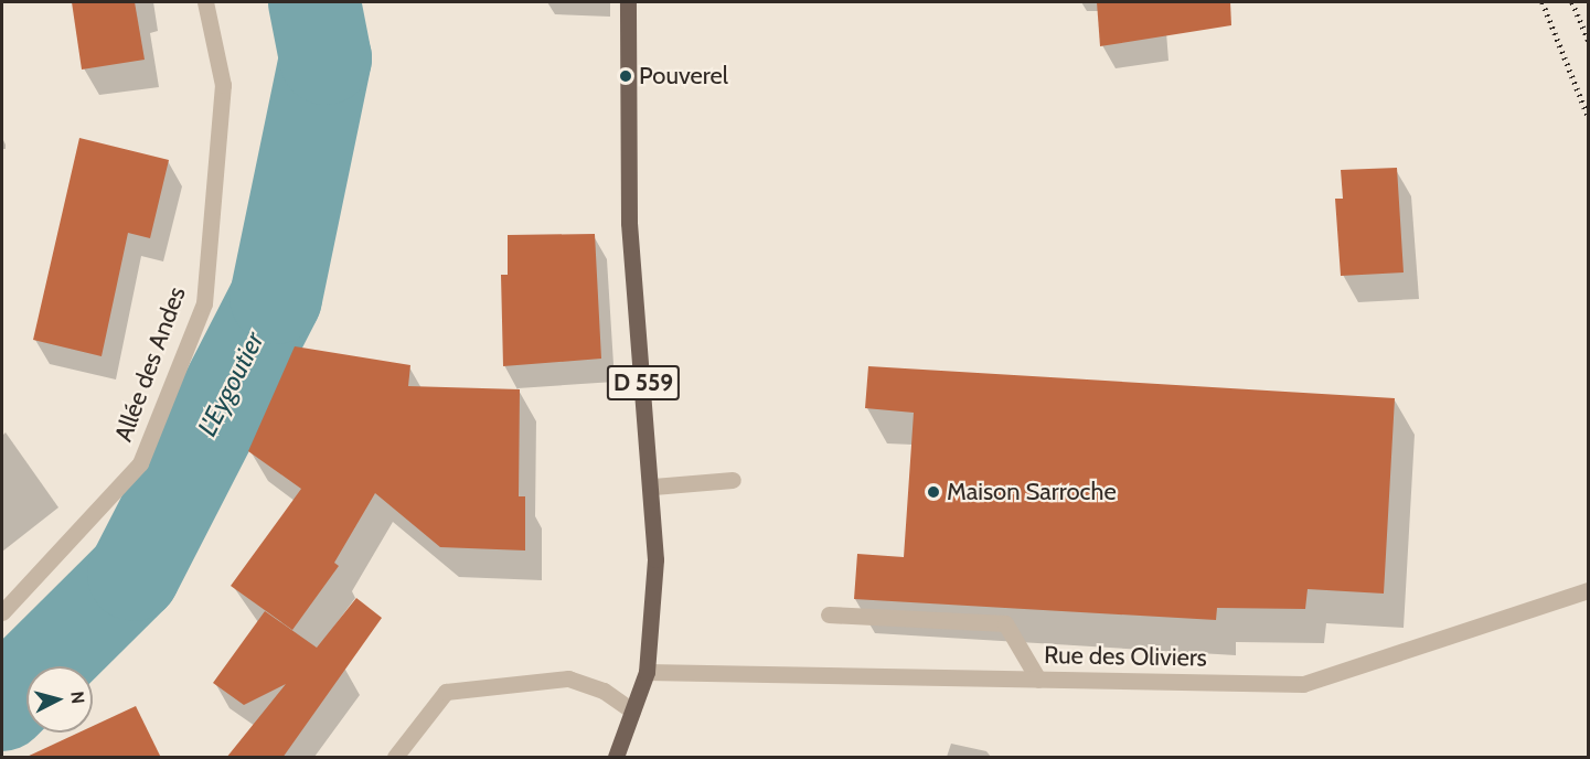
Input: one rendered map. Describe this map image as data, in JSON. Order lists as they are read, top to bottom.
{
  "streets": {
    "main road": ["D 559"],
    "street": ["Allée des Andes", "Rue des Oliviers"]
  },
  "crossings": [
    ["D 559", "Rue des Oliviers"]
  ],
  "water": ["L'Eygoutier"],
  "places": ["Pouverel", "Maison Sarroche"],
  "north": "right"
}
